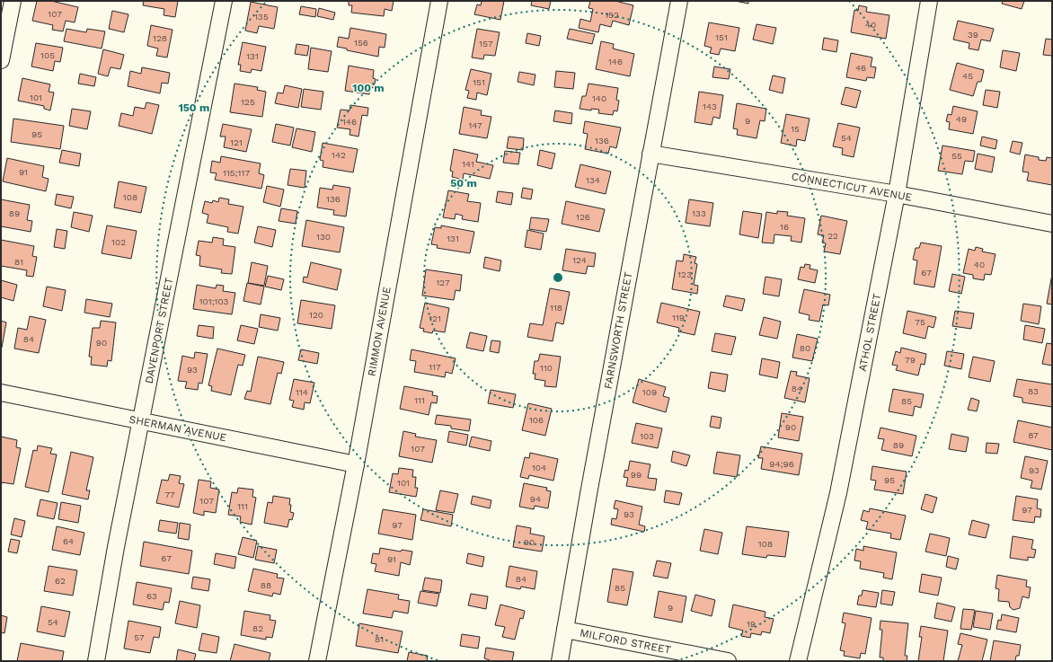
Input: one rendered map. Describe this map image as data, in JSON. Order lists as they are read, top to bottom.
{
  "streets": {
    "street": [
      "CONNECTICUT AVENUE",
      "DAVENPORT STREET",
      "FARNSWORTH STREET",
      "RIMMON AVENUE",
      "ATHOL STREET",
      "SHERMAN AVENUE",
      "MILFORD STREET"
    ]
  },
  "crossings": [
    ["CONNECTICUT AVENUE", "FARNSWORTH STREET"],
    ["CONNECTICUT AVENUE", "ATHOL STREET"],
    ["DAVENPORT STREET", "SHERMAN AVENUE"],
    ["FARNSWORTH STREET", "MILFORD STREET"],
    ["RIMMON AVENUE", "SHERMAN AVENUE"]
  ],
  "house_numbers": [
    "107",
    "152",
    "135",
    "40",
    "39",
    "151",
    "128",
    "156",
    "157",
    "105",
    "131",
    "146",
    "46",
    "45",
    "151",
    "101",
    "140",
    "125",
    "143",
    "49",
    "9",
    "146",
    "147",
    "15",
    "95",
    "54",
    "136",
    "121",
    "142",
    "55",
    "141",
    "91",
    "115;117",
    "134",
    "108",
    "136",
    "89",
    "133",
    "126",
    "16",
    "22",
    "130",
    "131",
    "102",
    "124",
    "81",
    "40",
    "67",
    "123",
    "127",
    "101;103",
    "118",
    "120",
    "119",
    "121",
    "75",
    "84",
    "90",
    "80",
    "79",
    "117",
    "110",
    "93",
    "84",
    "83",
    "114",
    "109",
    "111",
    "85",
    "106",
    "90",
    "87",
    "103",
    "89",
    "107",
    "94;96",
    "104",
    "93",
    "99",
    "95",
    "101",
    "77",
    "94",
    "107",
    "111",
    "97",
    "93",
    "97",
    "64",
    "90",
    "108",
    "67",
    "91",
    "84",
    "62",
    "88",
    "85",
    "63",
    "9",
    "54",
    "19",
    "82",
    "57",
    "81"
  ],
  "rings": ["100 m", "150 m", "50 m"]
}
